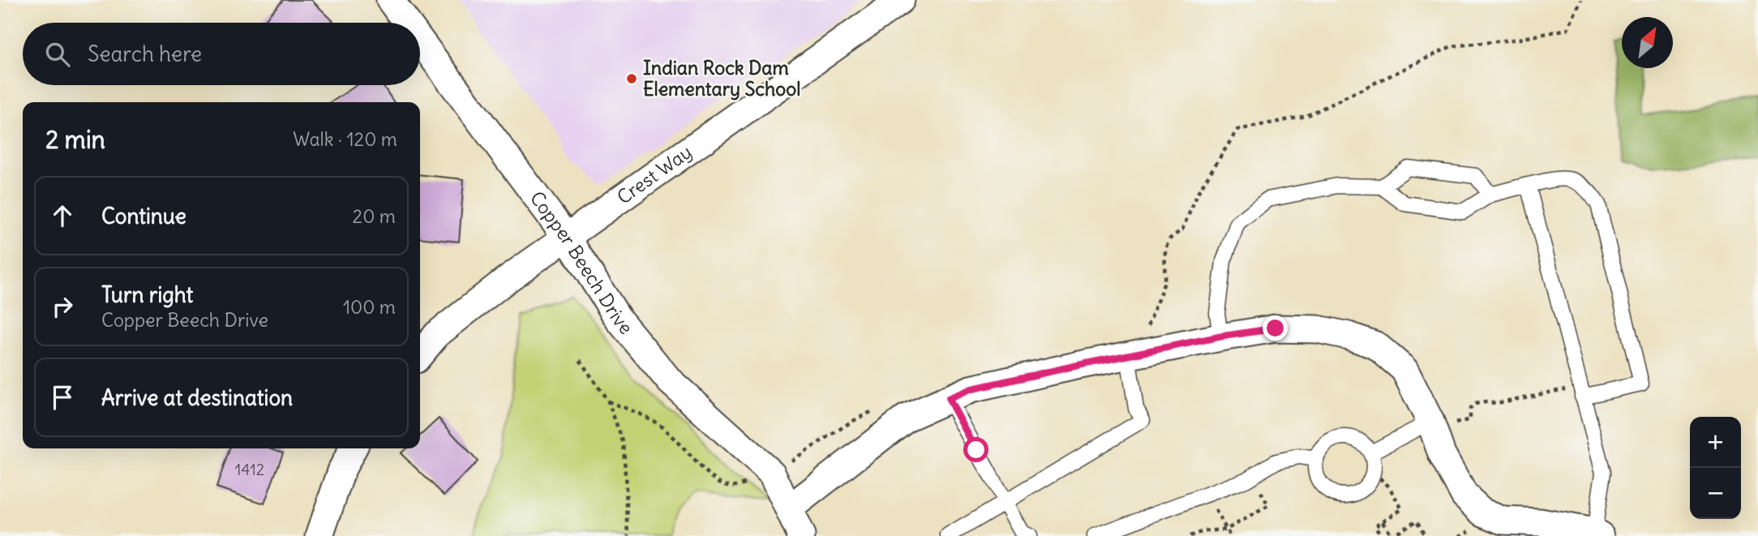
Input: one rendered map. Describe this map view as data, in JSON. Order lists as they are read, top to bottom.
{
  "streets": {
    "street": ["Crest Way", "Copper Beech Drive"]
  },
  "crossings": [
    ["Crest Way", "Copper Beech Drive"]
  ],
  "places": ["Indian Rock Dam Elementary School"],
  "house_numbers": ["1412"],
  "north": "top right",
  "page": {
    "search": "Search here",
    "heading": ["2 min", "Walk · 120 m"],
    "list": [
      ["Continue", "20 m"],
      ["Turn right", "Copper Beech Drive", "100 m"],
      "Arrive at destination"
    ],
    "map_buttons": ["+", "−"]
  }
}
